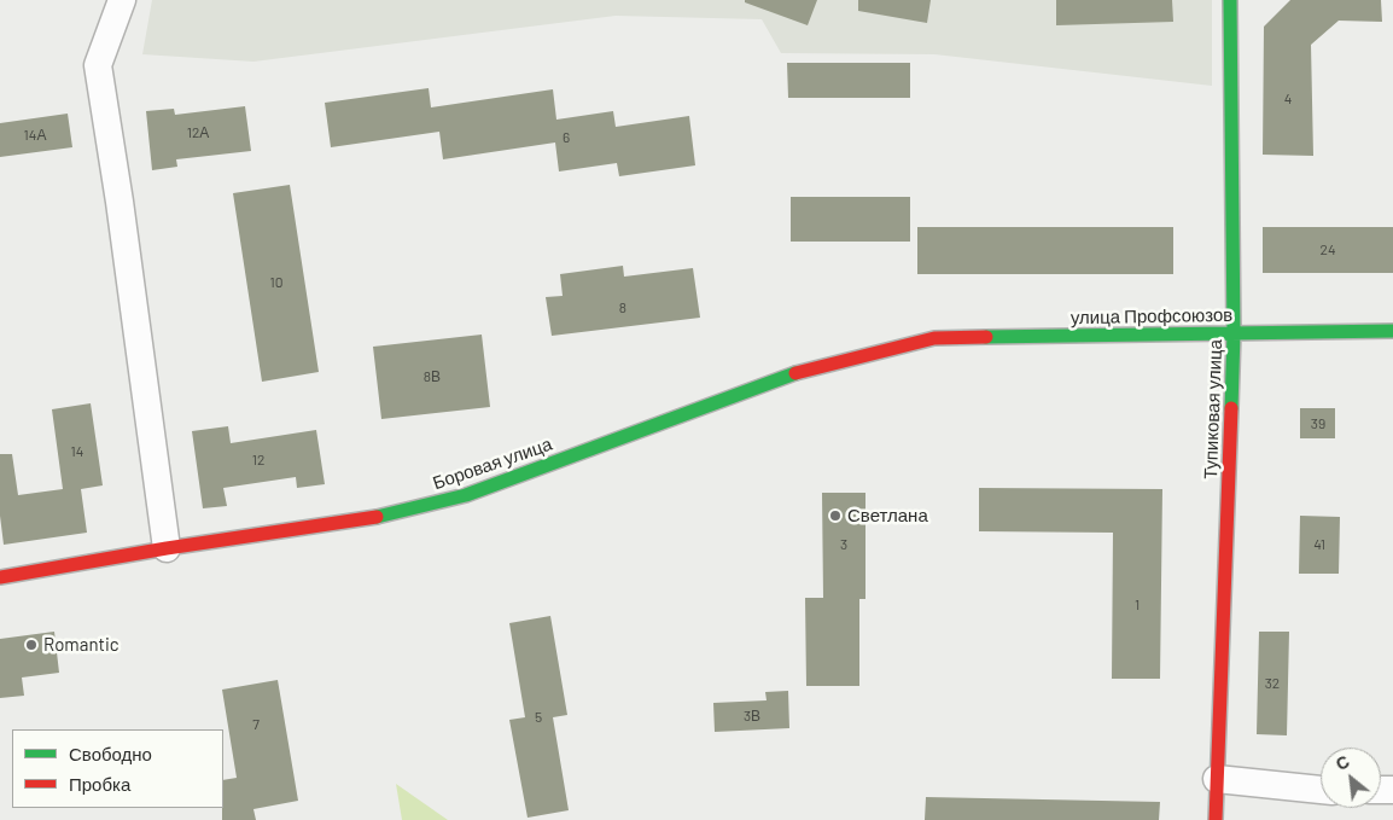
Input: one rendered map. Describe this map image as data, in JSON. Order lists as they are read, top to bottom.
{
  "streets": {
    "main road": ["улица Профсоюзов", "Тупиковая улица", "Боровая улица"]
  },
  "crossings": [
    ["улица Профсоюзов", "Тупиковая улица"],
    ["улица Профсоюзов", "Боровая улица"]
  ],
  "places": ["Светлана", "Romantic"],
  "house_numbers": [
    "4",
    "12А",
    "14А",
    "6",
    "24",
    "10",
    "8",
    "8В",
    "39",
    "14",
    "12",
    "3",
    "41",
    "1",
    "32",
    "3В",
    "5",
    "7"
  ],
  "legend": ["Свободно", "Пробка"],
  "north": "top left"
}
